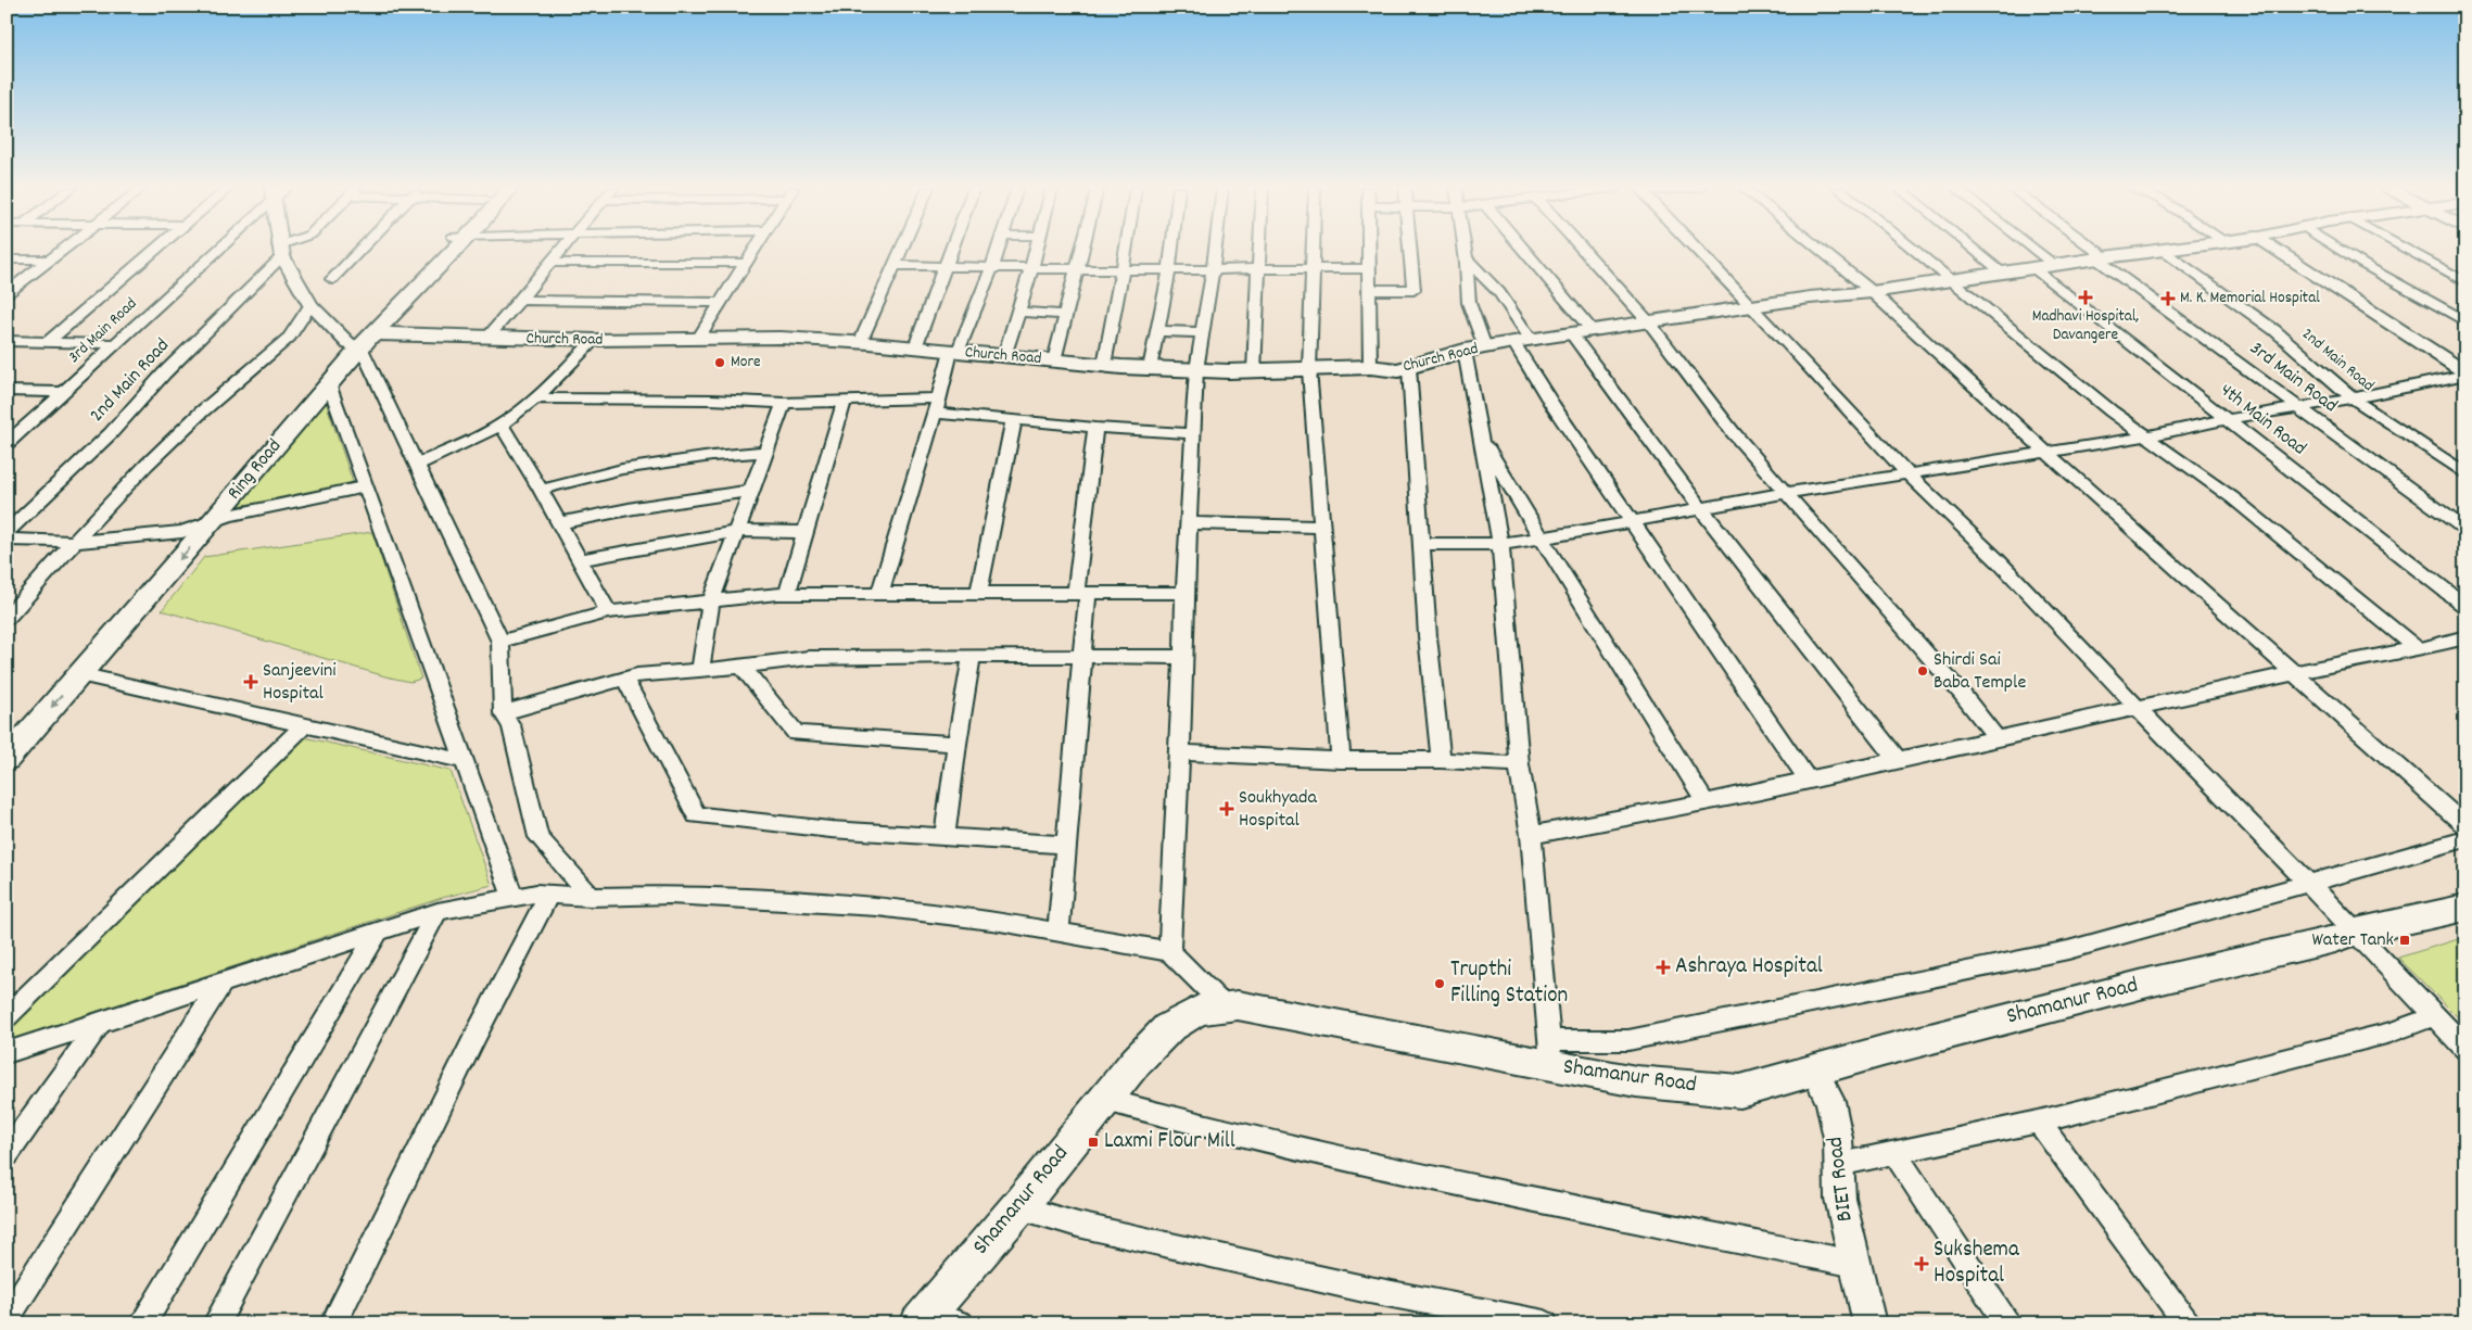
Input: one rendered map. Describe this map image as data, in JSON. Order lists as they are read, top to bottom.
{
  "streets": {
    "main road": ["Church Road", "Ring Road", "Shamanur Road"],
    "street": [
      "3rd Main Road",
      "2nd Main Road",
      "4th Main Road",
      "BIET Road"
    ]
  },
  "crossings": [
    ["3rd Main Road", "Church Road"],
    ["Church Road", "4th Main Road"],
    ["Church Road", "Ring Road"],
    ["Shamanur Road", "BIET Road"]
  ],
  "places": {
    "health": [
      "Madhavi Hospital, Davangere",
      "M. K. Memorial Hospital",
      "Sanjeevini Hospital",
      "Soukhyada Hospital",
      "Ashraya Hospital",
      "Sukshema Hospital"
    ],
    "other": ["More", "Shirdi Sai Baba Temple", "Trupthi Filling Station"],
    "transit": ["Water Tank", "Laxmi Flour Mill"]
  }
}
